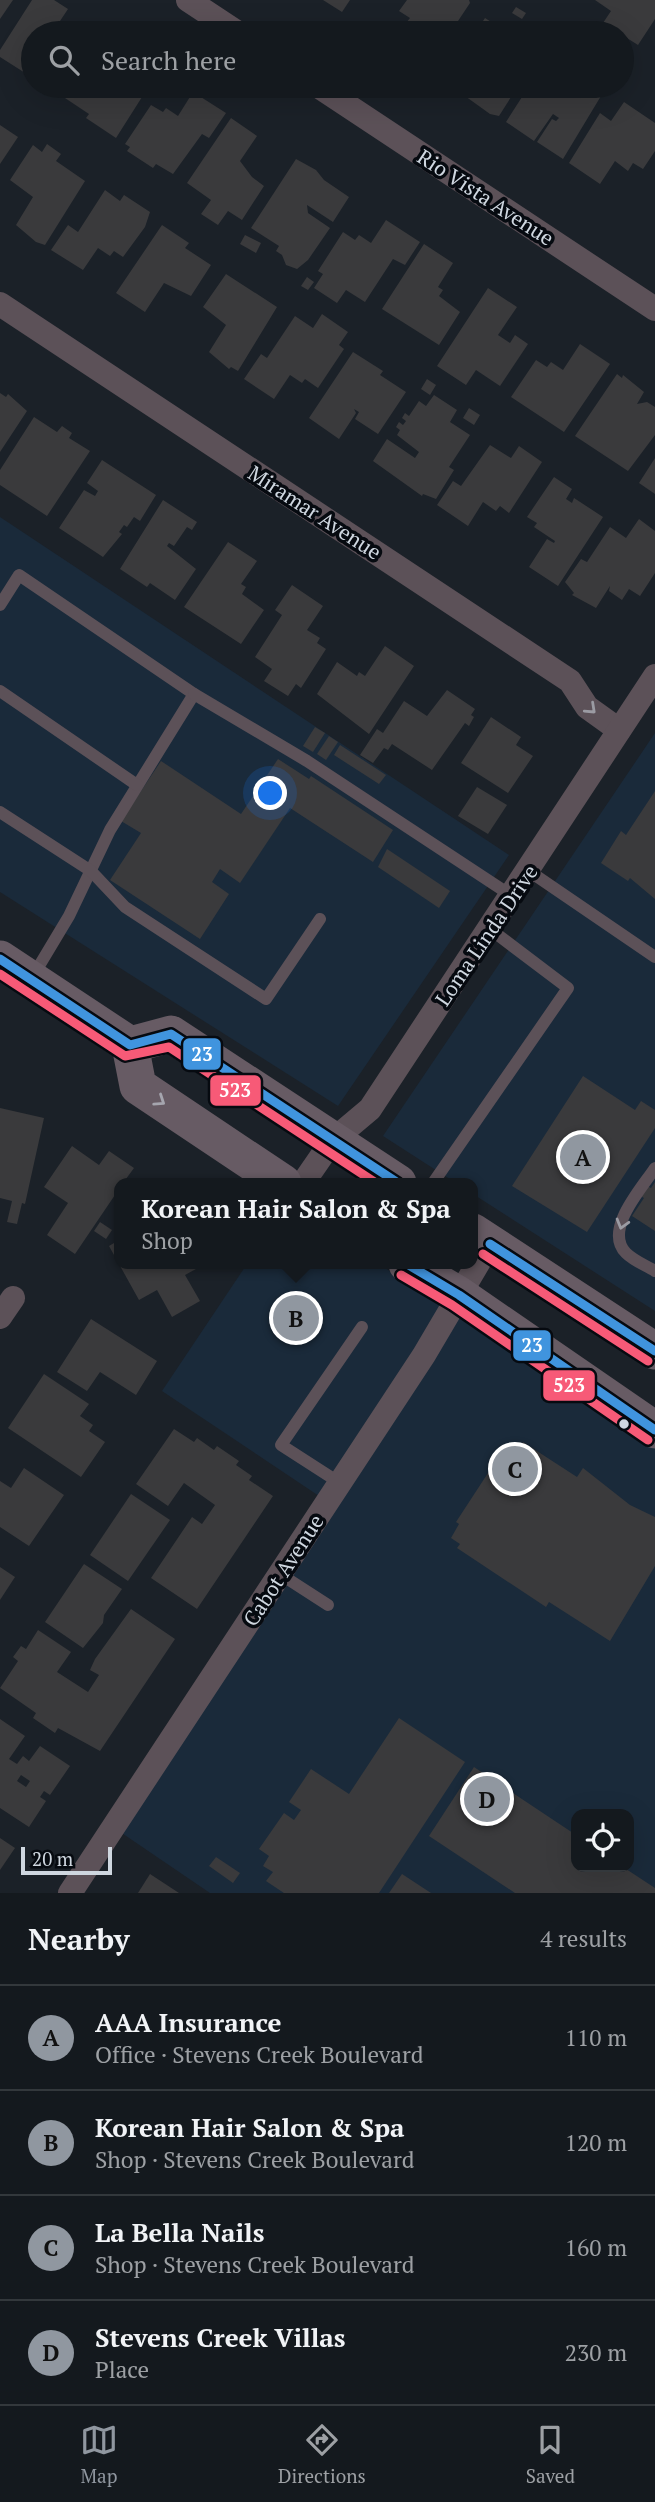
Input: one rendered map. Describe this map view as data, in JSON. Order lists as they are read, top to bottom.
{
  "streets": {
    "street": [
      "Rio Vista Avenue",
      "Miramar Avenue",
      "Loma Linda Drive",
      "Cabot Avenue"
    ]
  },
  "crossings": [
    ["Miramar Avenue", "Loma Linda Drive"]
  ],
  "one_way": ["Miramar Avenue"],
  "lines": ["transit line 23", "transit line 523"],
  "scale_bar": "20 m",
  "page": {
    "search": "Search here",
    "pins": [
      "A",
      "B",
      "C",
      "D"
    ],
    "popup": ["Korean Hair Salon & Spa", "Shop"],
    "scale": "20 m",
    "heading": ["Nearby", "4 results"],
    "list": [
      {
        "mark": "A",
        "name": "AAA Insurance",
        "note": "Office · Stevens Creek Boulevard",
        "value": "110 m"
      },
      {
        "mark": "B",
        "name": "Korean Hair Salon & Spa",
        "note": "Shop · Stevens Creek Boulevard",
        "value": "120 m"
      },
      {
        "mark": "C",
        "name": "La Bella Nails",
        "note": "Shop · Stevens Creek Boulevard",
        "value": "160 m"
      },
      {
        "mark": "D",
        "name": "Stevens Creek Villas",
        "note": "Place",
        "value": "230 m"
      }
    ],
    "nav": ["Map", "Directions", "Saved"]
  }
}
